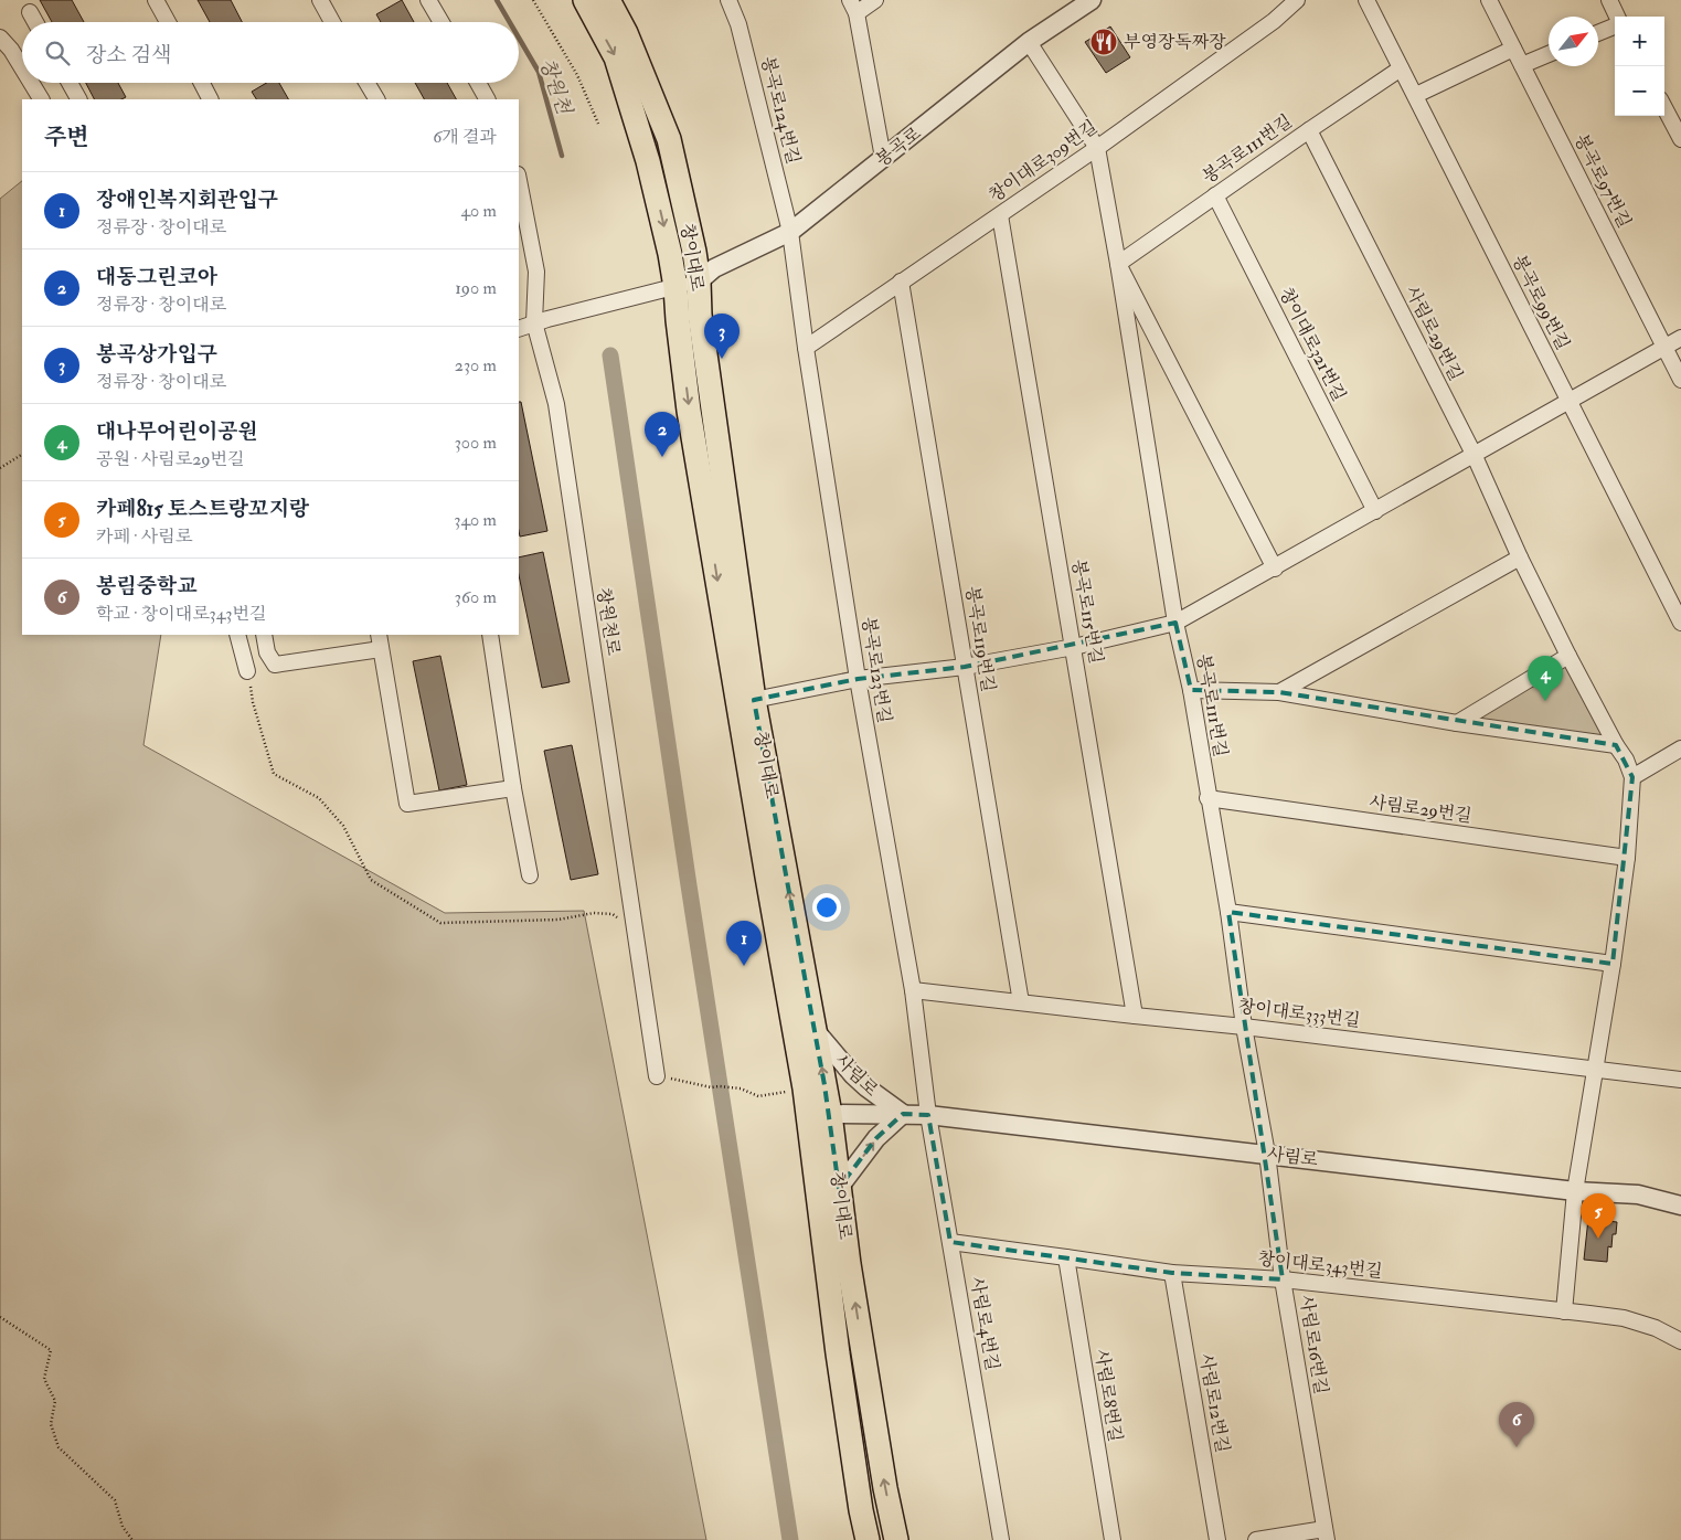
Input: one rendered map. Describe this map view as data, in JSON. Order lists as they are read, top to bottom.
{
  "streets": {
    "main road": ["창이대로"],
    "street": [
      "봉곡로124번길",
      "봉곡로",
      "봉곡로111번길",
      "창이대로309번길",
      "봉곡로97번길",
      "봉곡로99번길",
      "사림로29번길",
      "창이대로321번길",
      "봉곡로115번길",
      "창원천로",
      "봉곡로119번길",
      "봉곡로123번길",
      "창이대로333번길",
      "사림로",
      "창이대로343번길",
      "사림로4번길",
      "사림로16번길",
      "사림로8번길",
      "사림로12번길"
    ]
  },
  "crossings": [
    ["봉곡로124번길", "봉곡로"],
    ["봉곡로124번길", "봉곡로123번길"],
    ["봉곡로", "봉곡로111번길"],
    ["봉곡로", "창이대로"],
    ["봉곡로", "봉곡로123번길"],
    ["봉곡로111번길", "창이대로309번길"],
    ["봉곡로111번길", "봉곡로99번길"],
    ["봉곡로111번길", "사림로29번길"],
    ["봉곡로111번길", "창이대로321번길"],
    ["봉곡로111번길", "창이대로333번길"],
    ["봉곡로111번길", "사림로"],
    ["봉곡로111번길", "사림로16번길"],
    ["창이대로309번길", "봉곡로115번길"],
    ["창이대로309번길", "봉곡로119번길"],
    ["창이대로309번길", "봉곡로123번길"],
    ["창이대로", "사림로"],
    ["사림로29번길", "창이대로333번길"],
    ["사림로29번길", "사림로"],
    ["사림로29번길", "창이대로343번길"],
    ["봉곡로115번길", "창이대로333번길"],
    ["봉곡로119번길", "창이대로333번길"],
    ["봉곡로123번길", "창이대로333번길"],
    ["봉곡로123번길", "사림로"],
    ["봉곡로123번길", "사림로4번길"],
    ["사림로", "사림로4번길"],
    ["사림로", "사림로16번길"],
    ["창이대로343번길", "사림로4번길"],
    ["창이대로343번길", "사림로16번길"],
    ["창이대로343번길", "사림로8번길"],
    ["창이대로343번길", "사림로12번길"]
  ],
  "water": ["창원천"],
  "places": {
    "restaurant": ["부영장독짜장"]
  },
  "north": "top right",
  "page": {
    "map_buttons": ["+", "−"],
    "search": "장소 검색",
    "heading": ["주변", "6개 결과"],
    "list": [
      {
        "mark": "1",
        "name": "장애인복지회관입구",
        "note": "정류장 · 창이대로",
        "value": "40 m"
      },
      {
        "mark": "2",
        "name": "대동그린코아",
        "note": "정류장 · 창이대로",
        "value": "190 m"
      },
      {
        "mark": "3",
        "name": "봉곡상가입구",
        "note": "정류장 · 창이대로",
        "value": "230 m"
      },
      {
        "mark": "4",
        "name": "대나무어린이공원",
        "note": "공원 · 사림로29번길",
        "value": "300 m"
      },
      {
        "mark": "5",
        "name": "카페815 토스트랑꼬지랑",
        "note": "카페 · 사림로",
        "value": "340 m"
      },
      {
        "mark": "6",
        "name": "봉림중학교",
        "note": "학교 · 창이대로343번길",
        "value": "360 m"
      }
    ],
    "pins": [
      "3",
      "2",
      "4",
      "1",
      "5",
      "6"
    ]
  }
}
